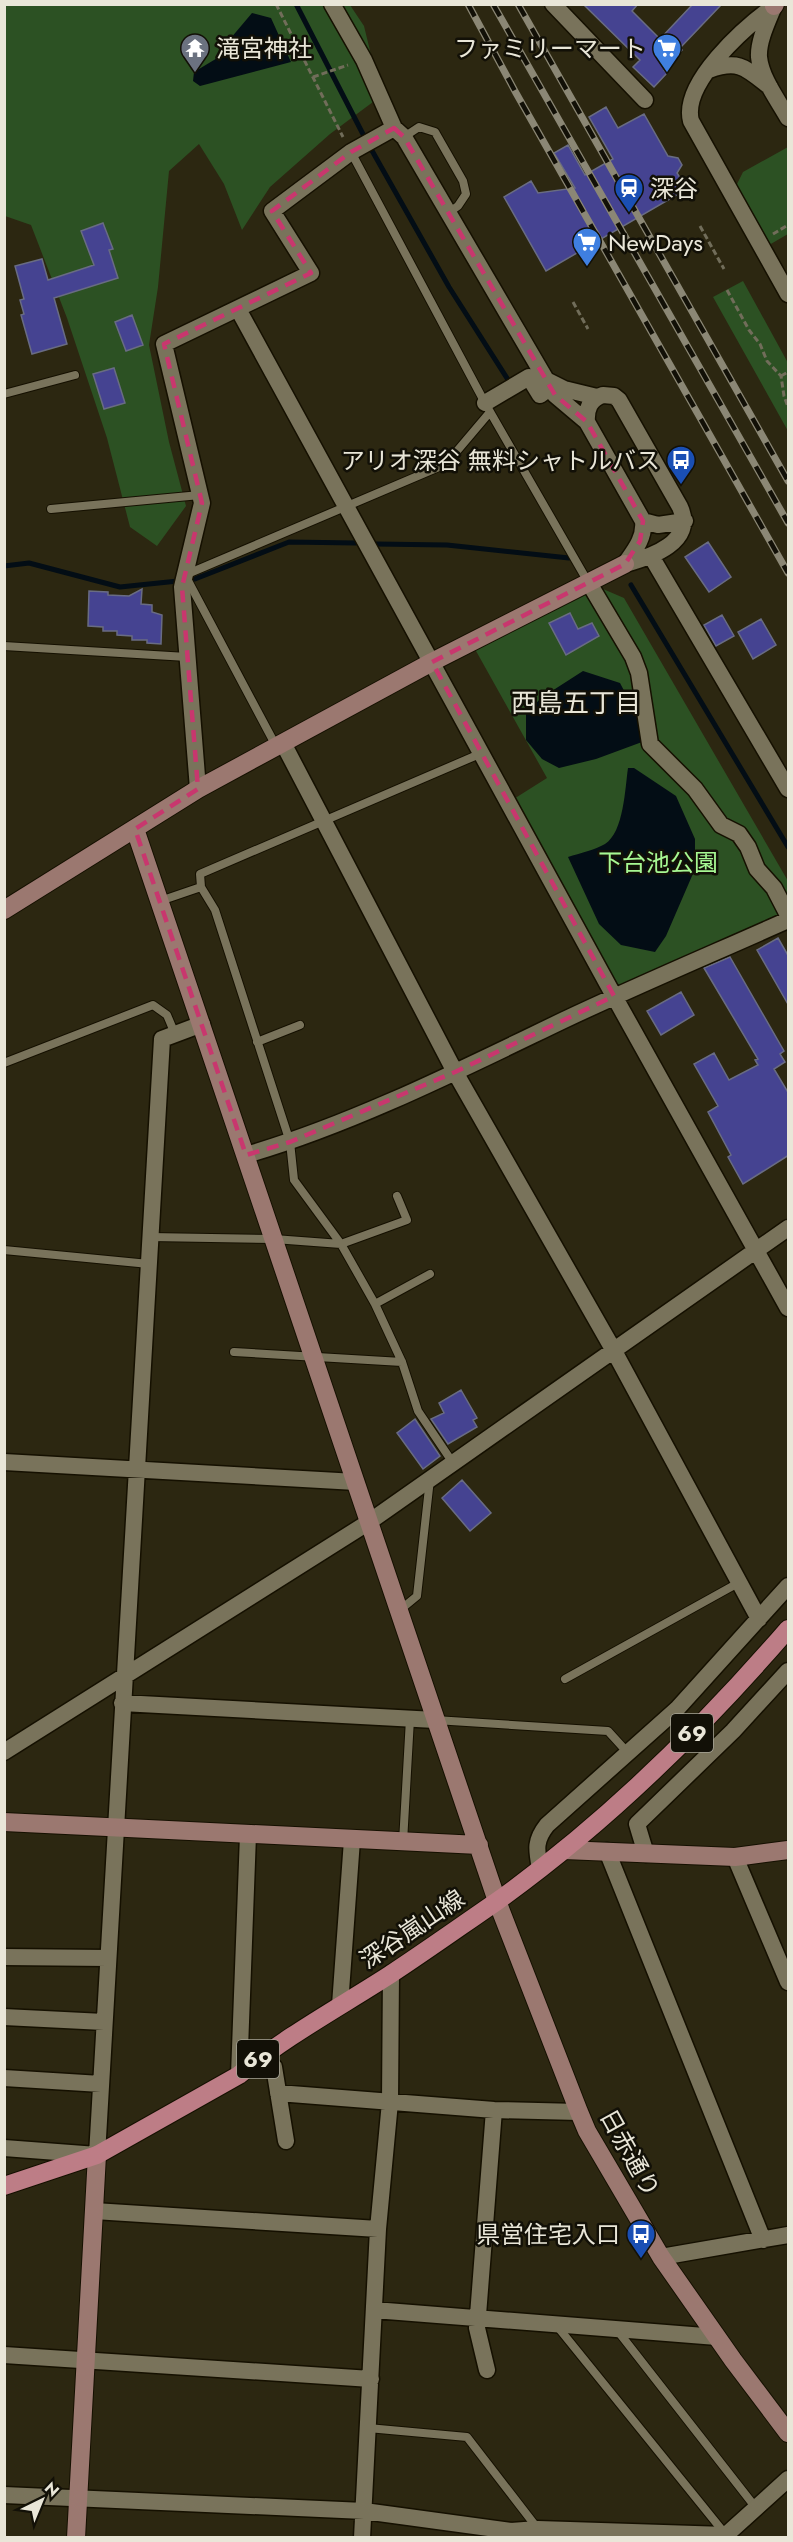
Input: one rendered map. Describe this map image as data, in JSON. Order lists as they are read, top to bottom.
{
  "streets": {
    "main road": ["69", "深谷嵐山線"],
    "street": ["日赤通り"]
  },
  "crossings": [
    ["深谷嵐山線", "日赤通り"]
  ],
  "districts": ["西島五丁目"],
  "parks": ["下台池公園"],
  "places": {
    "temple": ["滝宮神社"],
    "supermarket": ["ファミリーマート", "NewDays"],
    "station": ["深谷"],
    "bus stop": ["アリオ深谷 無料シャトルバス", "県営住宅入口"]
  },
  "north": "top right"
}
